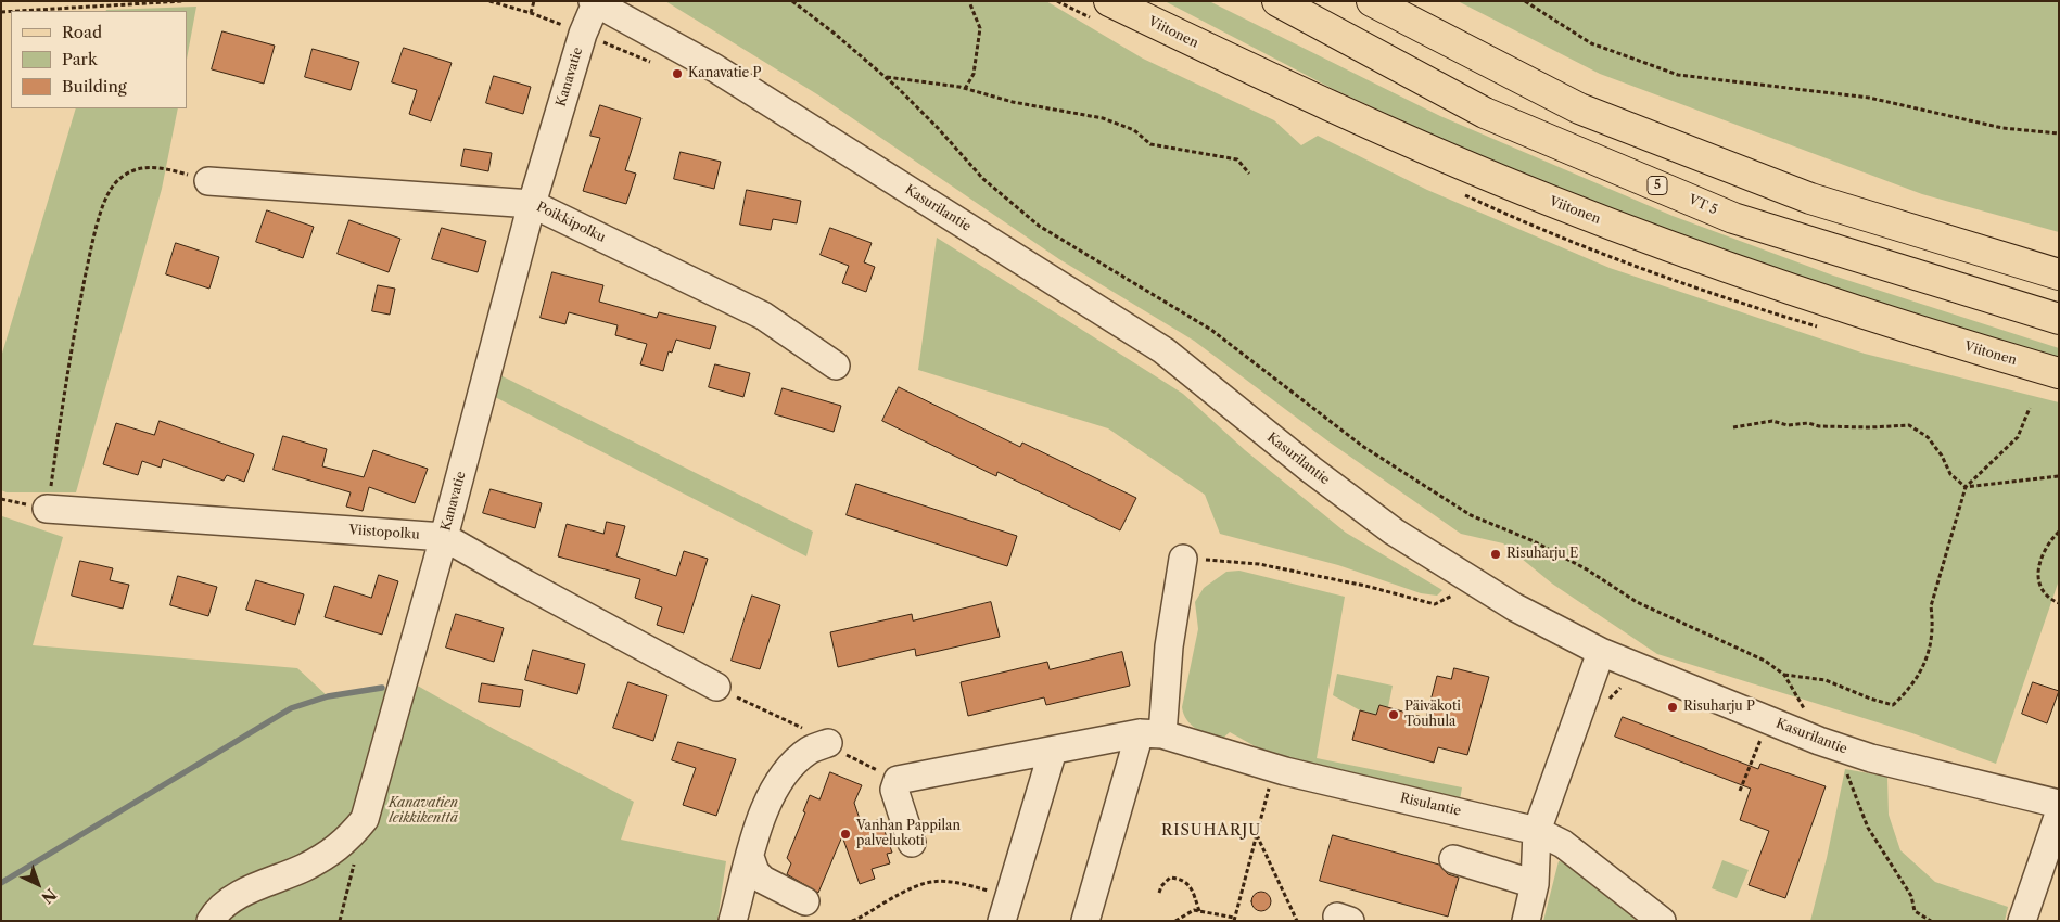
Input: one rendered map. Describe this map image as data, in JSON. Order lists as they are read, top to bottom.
{
  "streets": {
    "main road": ["Viitonen", "5", "VT 5"],
    "street": [
      "Kanavatie",
      "Kasurilantie",
      "Poikkipolku",
      "Viistopolku",
      "Risulantie"
    ]
  },
  "crossings": [
    ["Kanavatie", "Kasurilantie"],
    ["Kanavatie", "Poikkipolku"],
    ["Kanavatie", "Viistopolku"]
  ],
  "districts": ["RISUHARJU"],
  "parks": ["Kanavatien leikkikenttä"],
  "places": [
    "Kanavatie P",
    "Risuharju E",
    "Risuharju P",
    "Päiväkoti Touhula",
    "Vanhan Pappilan palvelukoti"
  ],
  "legend": ["Road", "Park", "Building"],
  "north": "bottom right"
}
